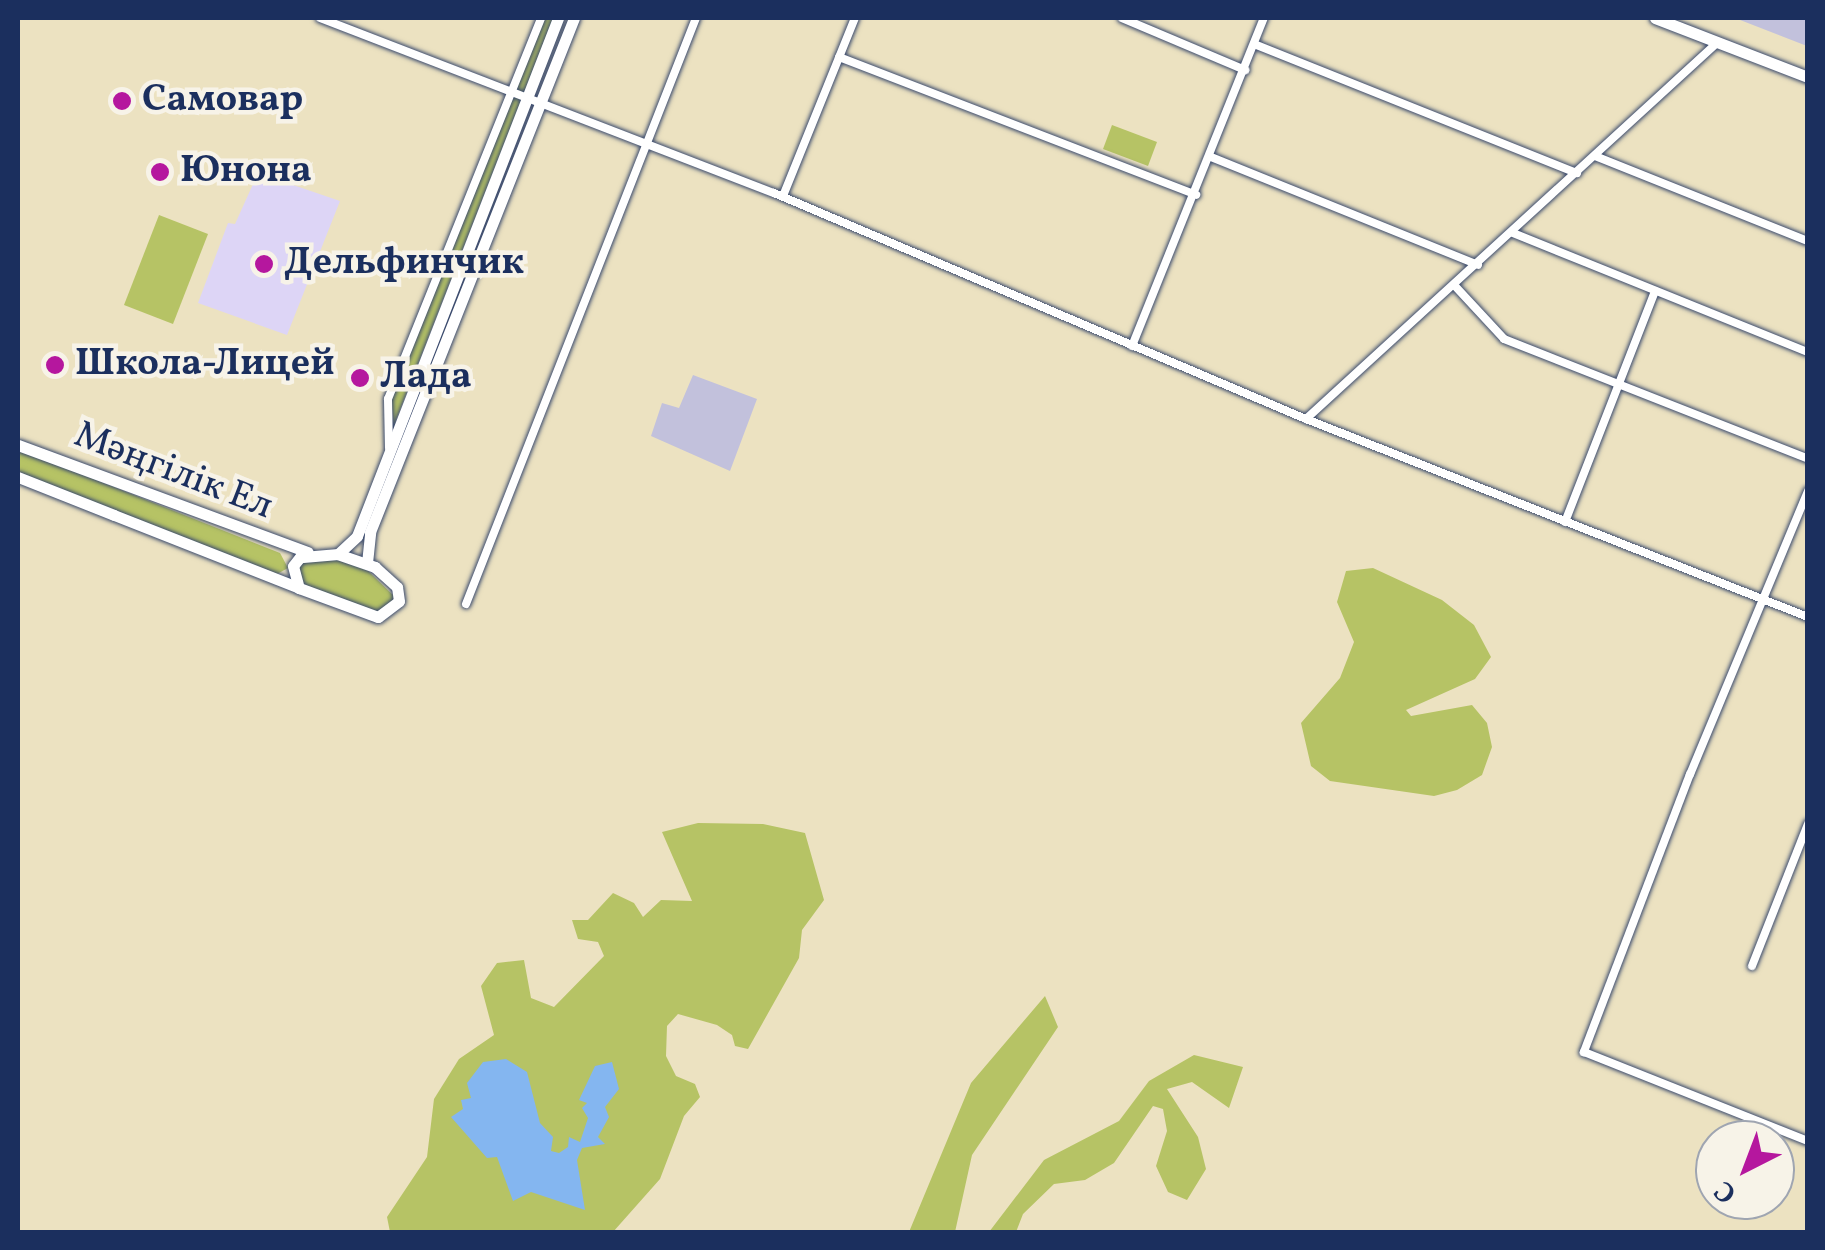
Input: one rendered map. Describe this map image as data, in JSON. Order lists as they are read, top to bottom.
{
  "streets": {
    "street": ["Мәңгілік Ел"]
  },
  "places": [
    "Самовар",
    "Юнона",
    "Дельфинчик",
    "Школа-Лицей",
    "Лада"
  ],
  "north": "bottom left"
}
